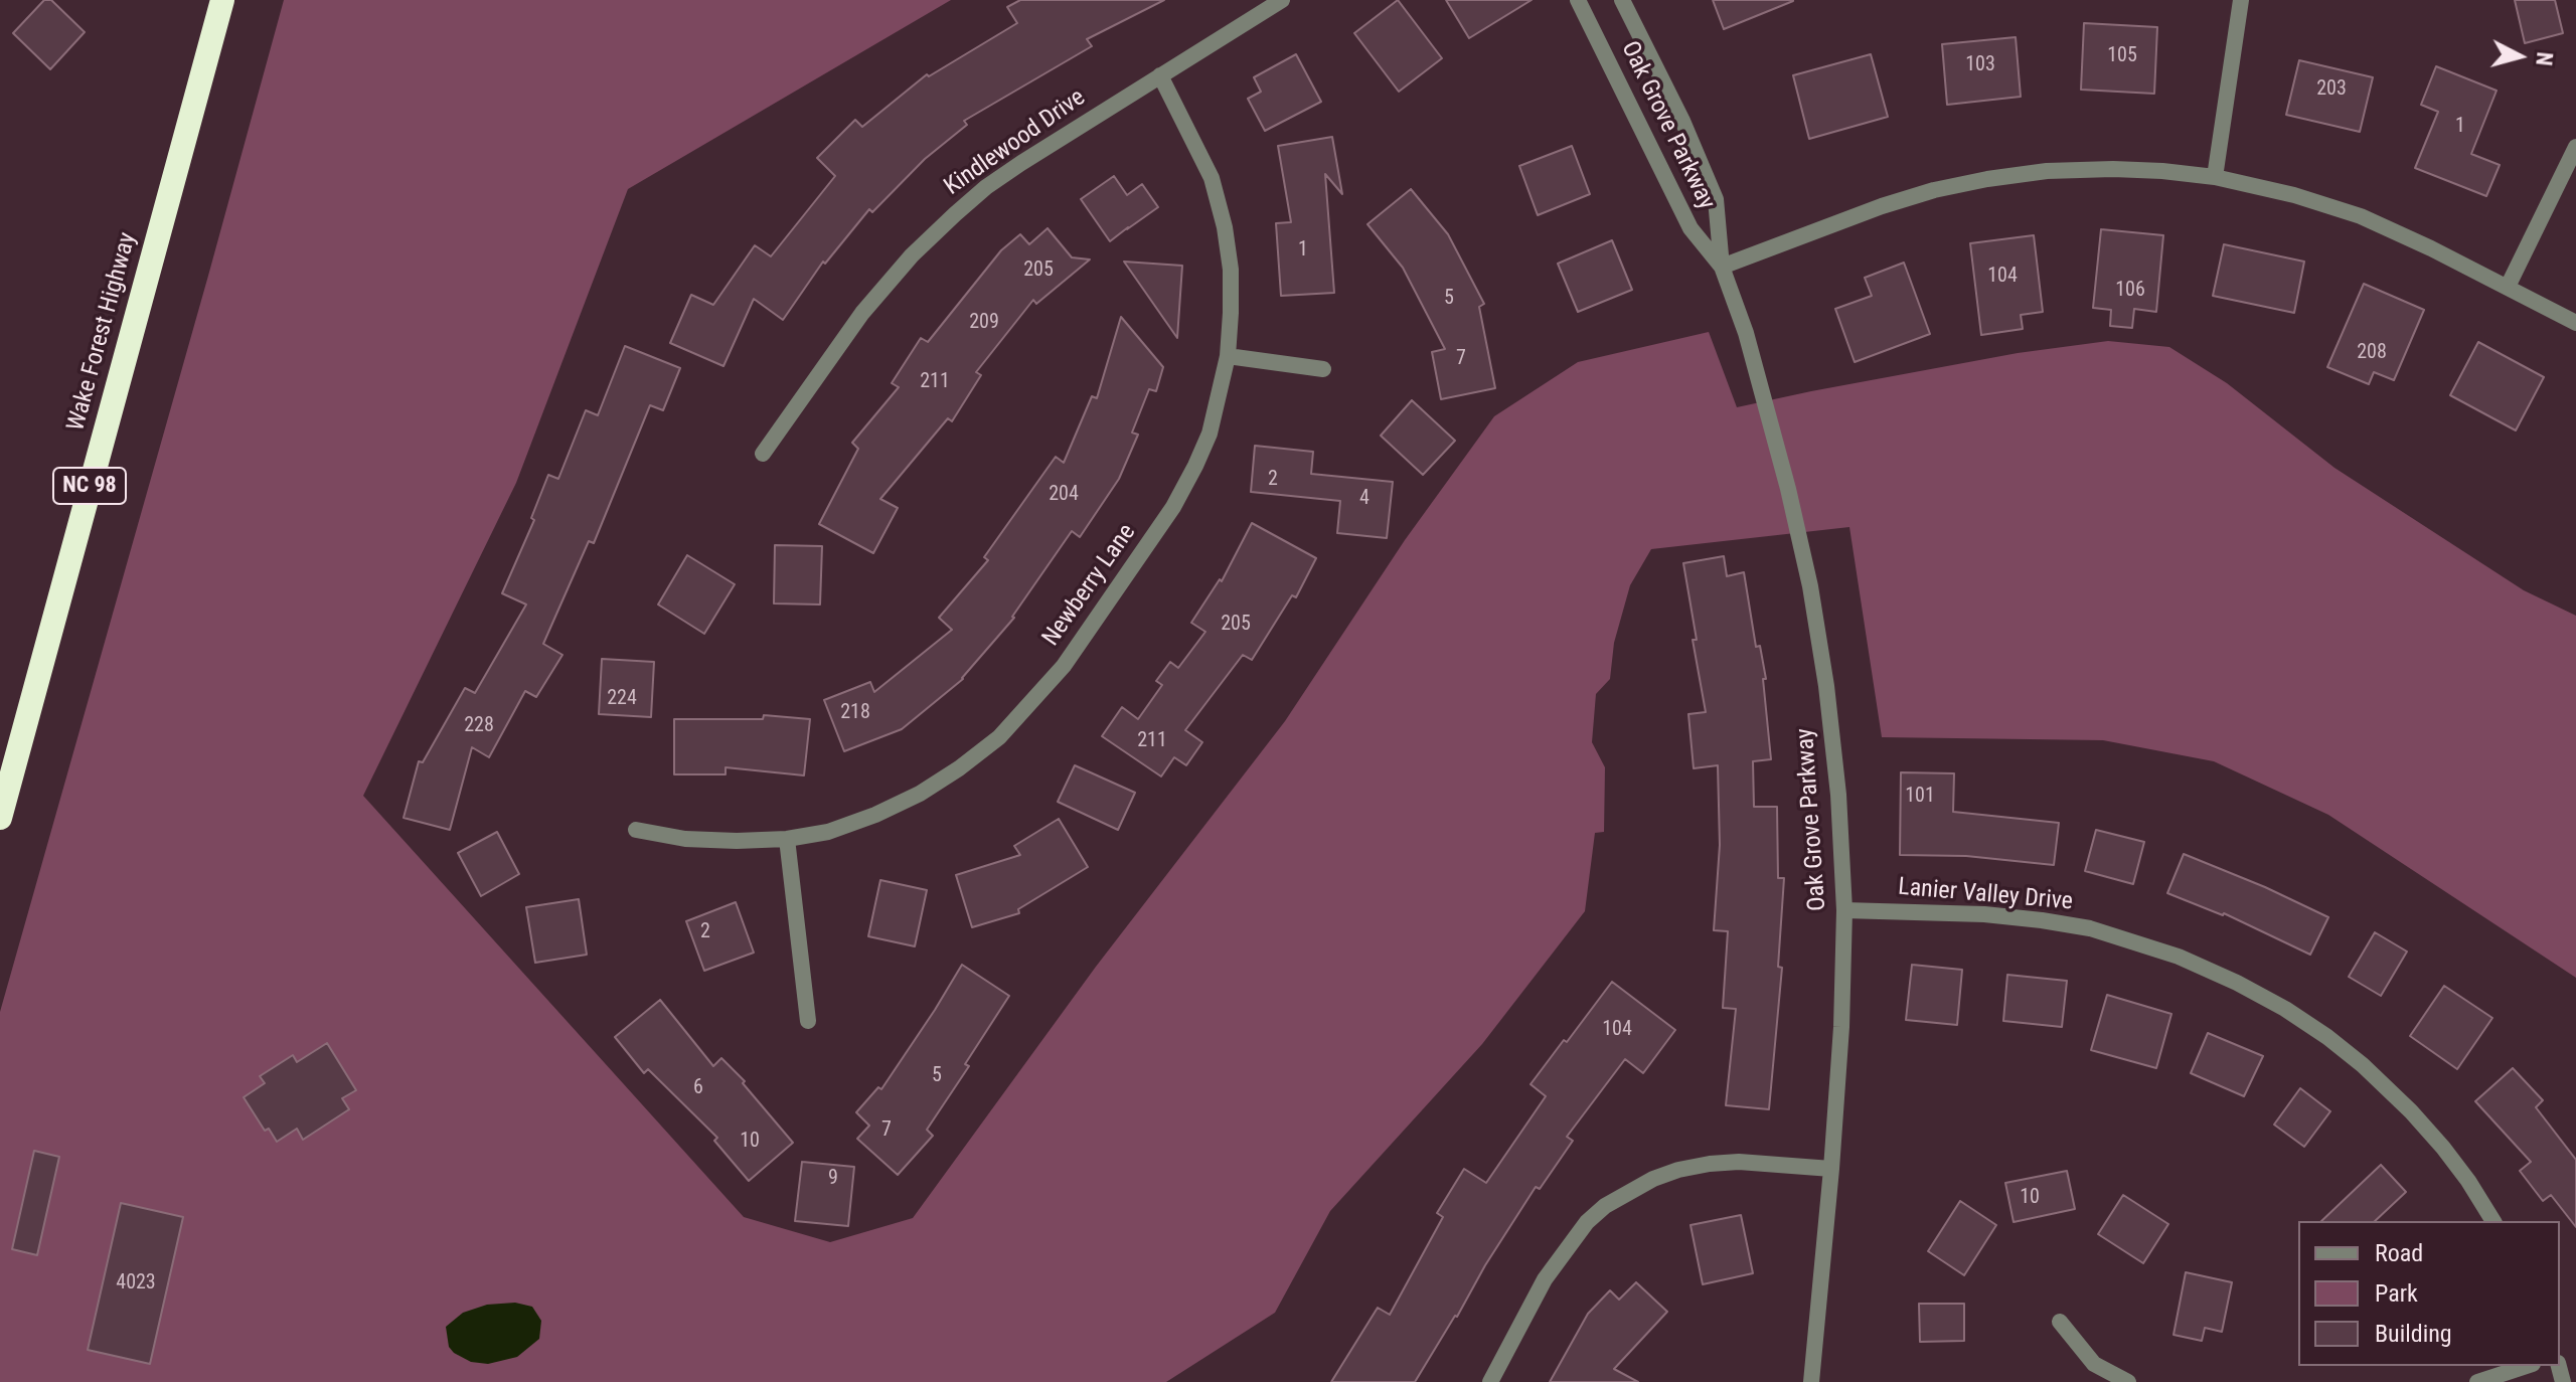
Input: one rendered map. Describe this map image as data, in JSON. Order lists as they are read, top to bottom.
{
  "streets": {
    "highway": ["Wake Forest Highway", "NC 98"],
    "street": [
      "Oak Grove Parkway",
      "Kindlewood Drive",
      "Newberry Lane",
      "Lanier Valley Drive"
    ]
  },
  "crossings": [
    ["Oak Grove Parkway", "Lanier Valley Drive"],
    ["Kindlewood Drive", "Newberry Lane"]
  ],
  "house_numbers": [
    "105",
    "103",
    "203",
    "1",
    "1",
    "205",
    "104",
    "106",
    "5",
    "209",
    "208",
    "7",
    "211",
    "2",
    "204",
    "4",
    "205",
    "224",
    "218",
    "228",
    "211",
    "101",
    "2",
    "104",
    "5",
    "6",
    "7",
    "10",
    "9",
    "10",
    "4023"
  ],
  "legend": ["Road", "Park", "Building"],
  "north": "right"
}
